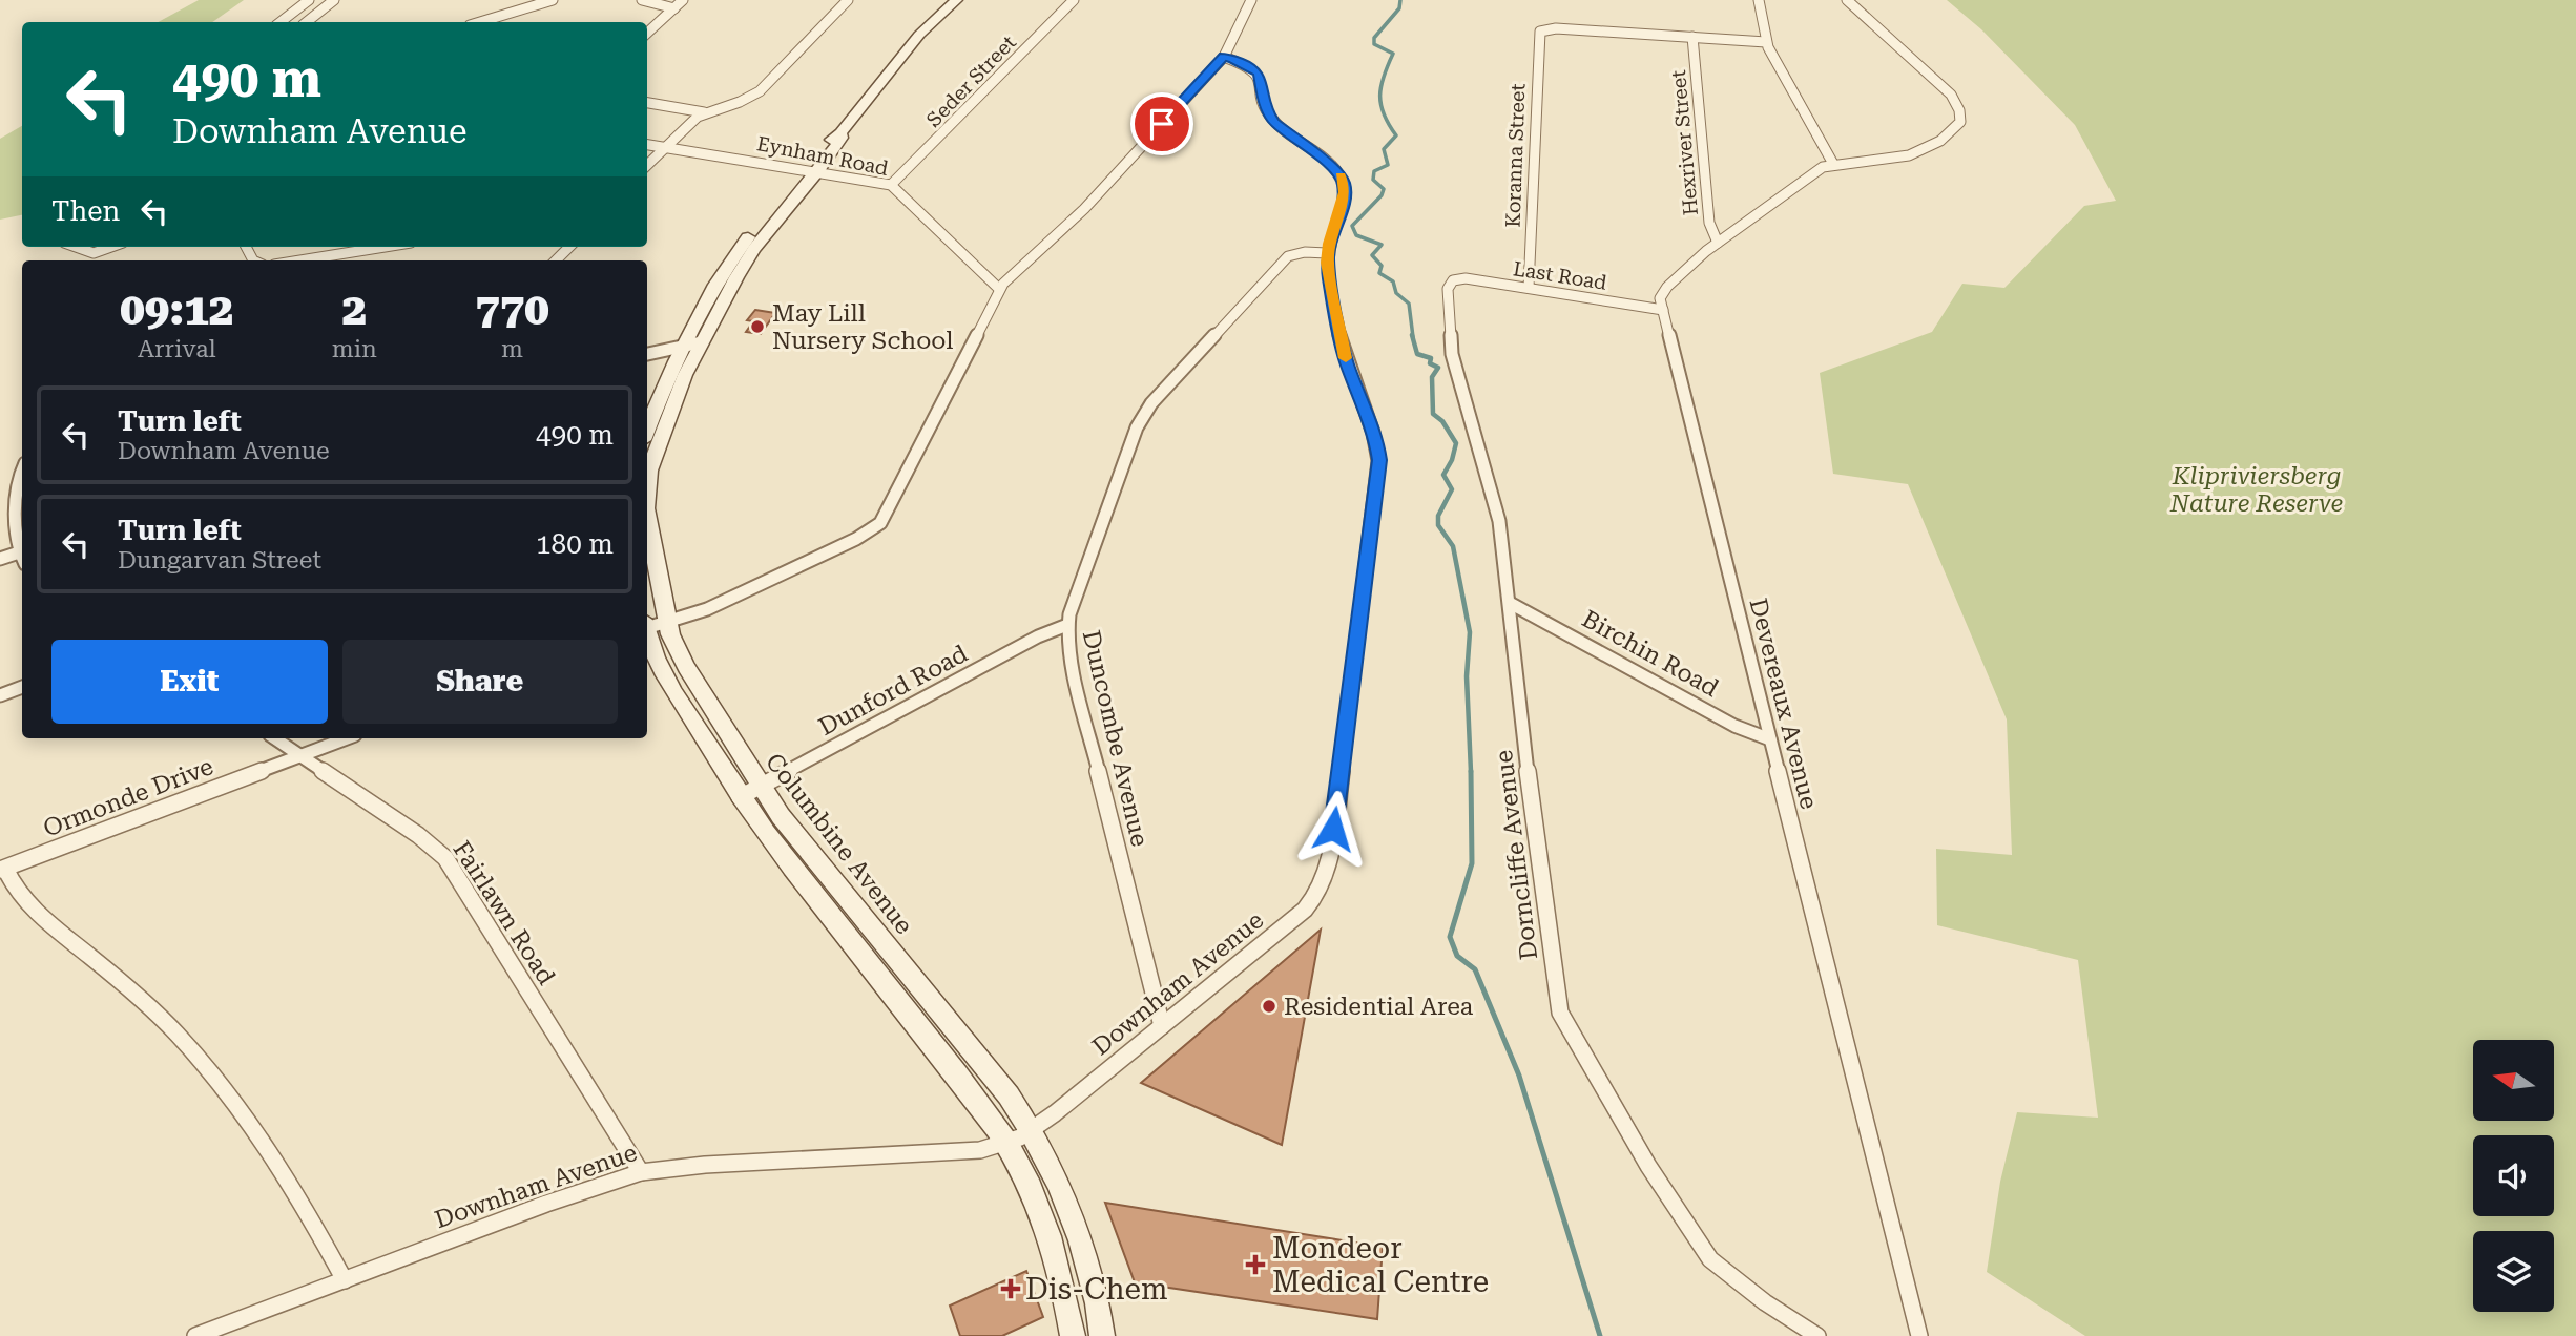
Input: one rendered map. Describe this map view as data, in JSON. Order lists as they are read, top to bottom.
{
  "streets": {
    "main road": ["Columbine Avenue"],
    "street": [
      "Seder Street",
      "Hexriver Street",
      "Eynham Road",
      "Koranna Street",
      "Last Road",
      "Birchin Road",
      "Dunford Road",
      "Devereaux Avenue",
      "Duncombe Avenue",
      "Ormonde Drive",
      "Dorncliffe Avenue",
      "Fairlawn Road",
      "Downham Avenue"
    ]
  },
  "crossings": [
    ["Seder Street", "Eynham Road"],
    ["Eynham Road", "Columbine Avenue"],
    ["Koranna Street", "Last Road"],
    ["Last Road", "Devereaux Avenue"],
    ["Last Road", "Dorncliffe Avenue"],
    ["Birchin Road", "Devereaux Avenue"],
    ["Birchin Road", "Dorncliffe Avenue"],
    ["Dunford Road", "Duncombe Avenue"],
    ["Dunford Road", "Columbine Avenue"],
    ["Duncombe Avenue", "Downham Avenue"],
    ["Ormonde Drive", "Fairlawn Road"],
    ["Columbine Avenue", "Downham Avenue"],
    ["Fairlawn Road", "Downham Avenue"]
  ],
  "parks": ["Klipriviersberg Nature Reserve"],
  "places": {
    "other": ["May Lill Nursery School", "Residential Area"],
    "health": ["Mondeor Medical Centre", "Dis-Chem"]
  },
  "north": "left",
  "page": {
    "turn": ["490 m", "Downham Avenue"],
    "then": "Then",
    "eta": [
      "09:12",
      "Arrival",
      "2",
      "min",
      "770",
      "m"
    ],
    "list": [
      {
        "name": "Turn left",
        "note": "Downham Avenue",
        "value": "490 m"
      },
      {
        "name": "Turn left",
        "note": "Dungarvan Street",
        "value": "180 m"
      }
    ],
    "buttons": ["Exit", "Share"]
  }
}
